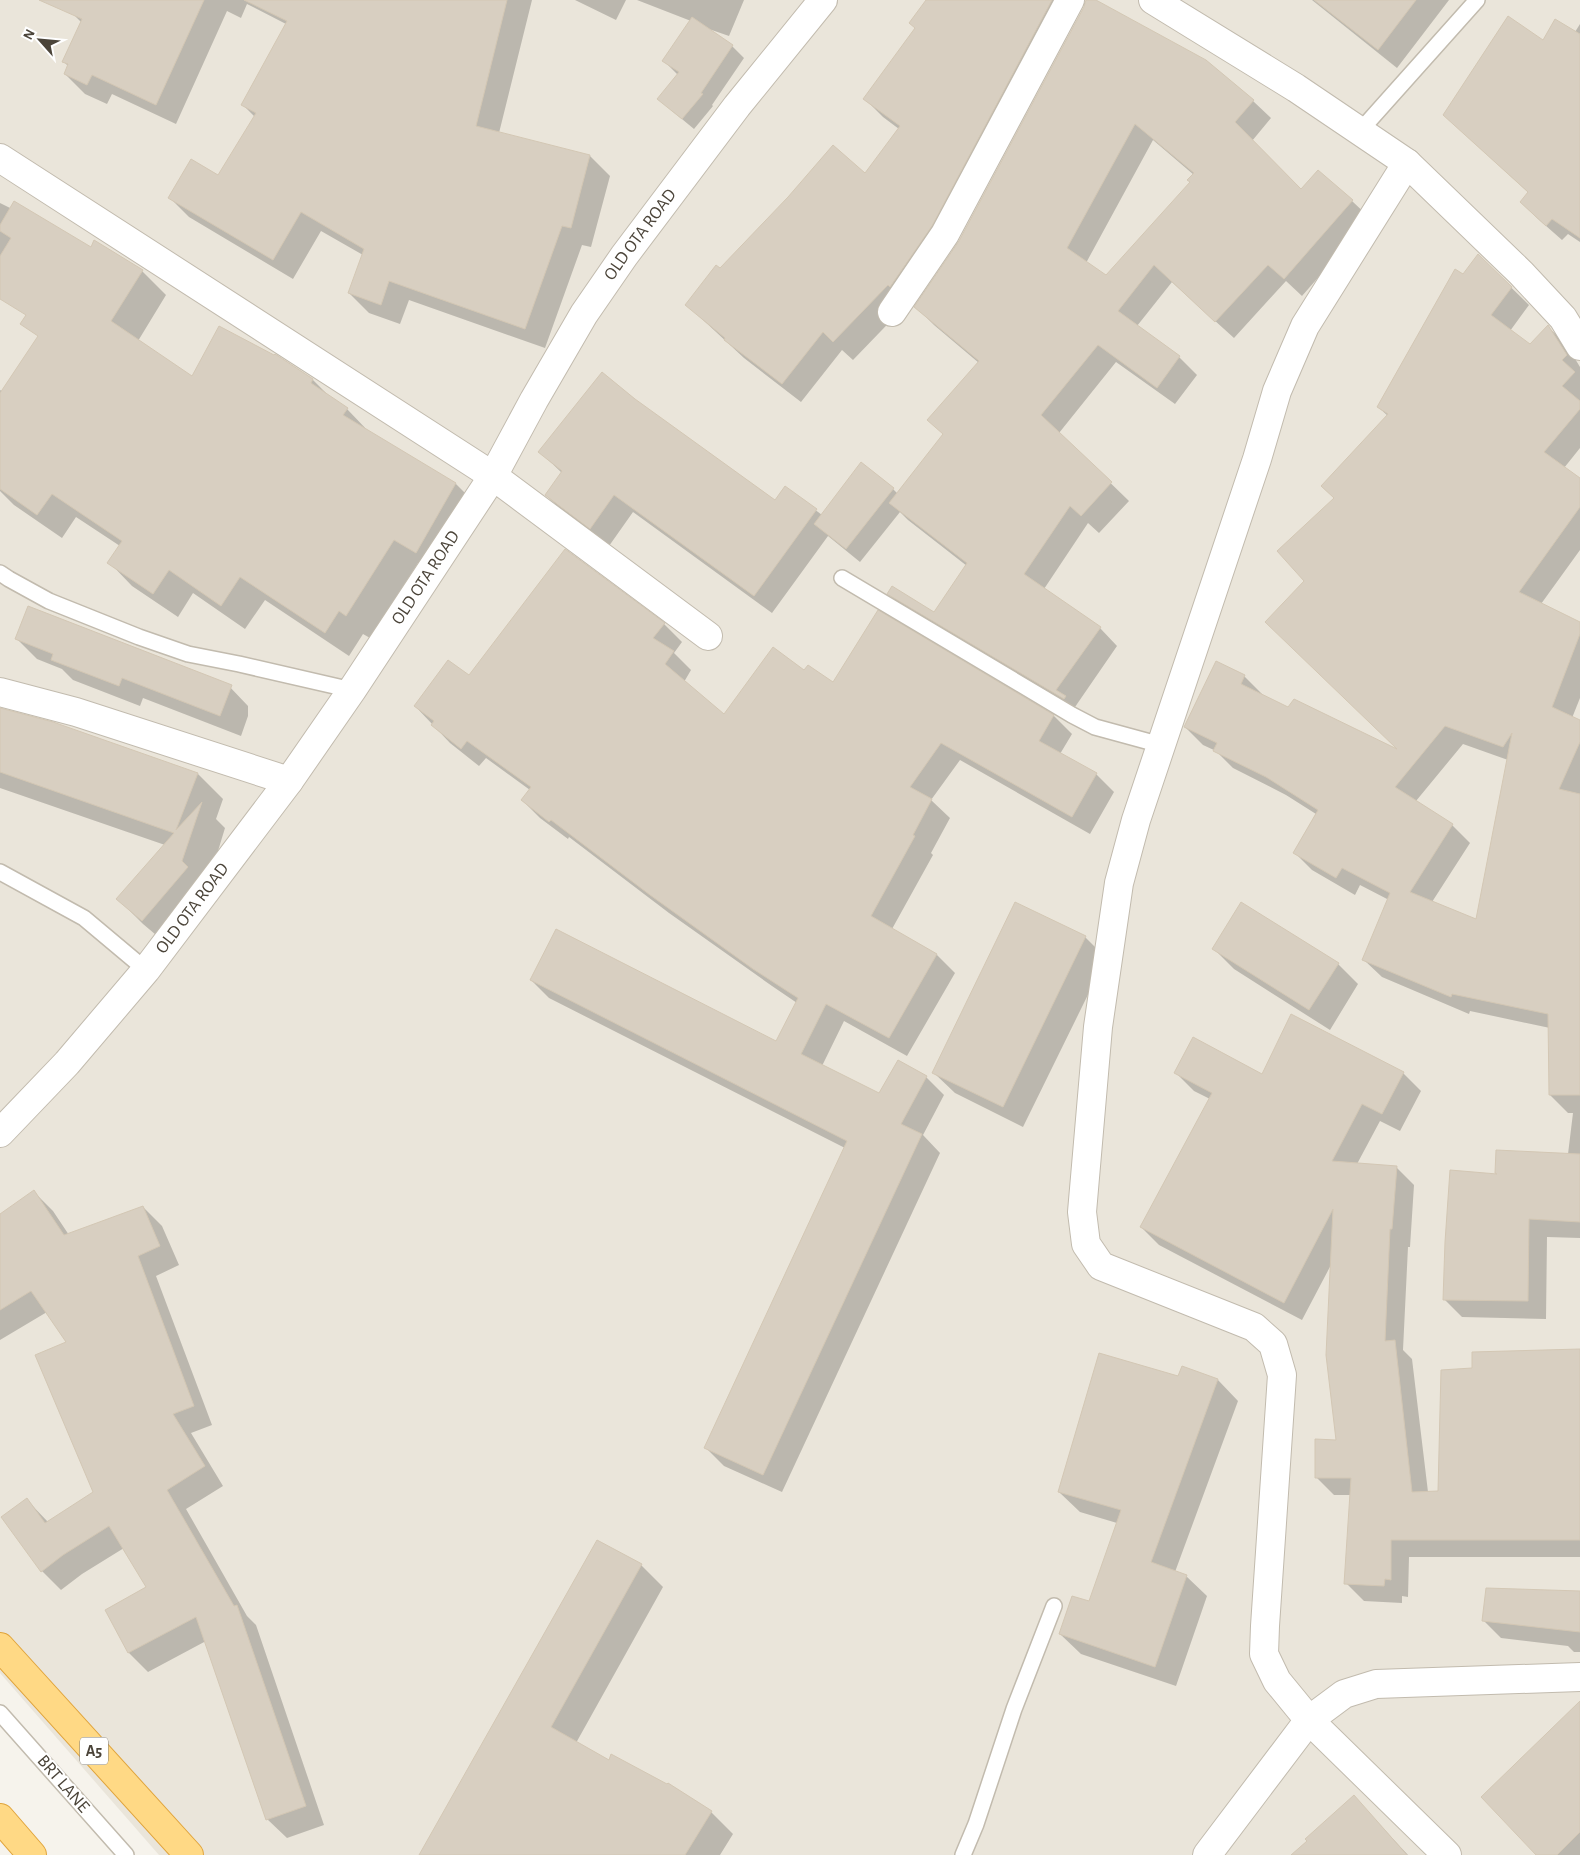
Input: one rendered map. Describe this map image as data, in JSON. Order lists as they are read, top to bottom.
{
  "streets": {
    "highway": ["A5"],
    "street": ["OLD OTA ROAD"],
    "lane": ["BRT LANE"]
  },
  "north": "top left"
}
